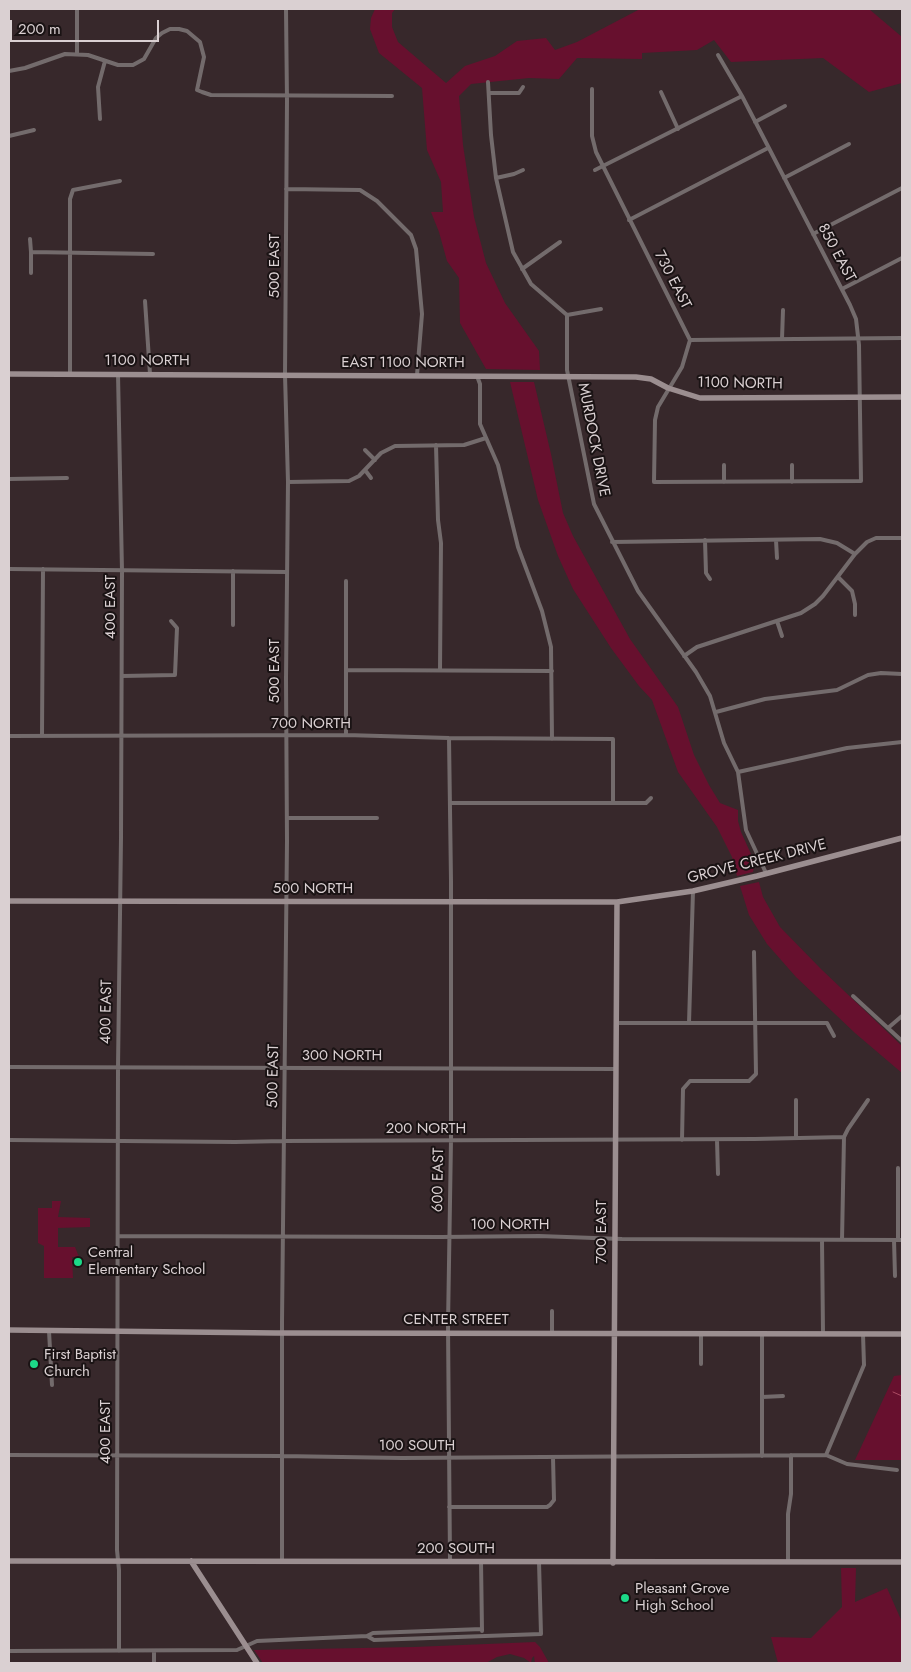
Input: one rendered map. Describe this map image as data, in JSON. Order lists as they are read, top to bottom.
{
  "streets": {
    "street": [
      "850 EAST",
      "500 EAST",
      "730 EAST",
      "1100 NORTH",
      "EAST 1100 NORTH",
      "MURDOCK DRIVE",
      "400 EAST",
      "700 NORTH",
      "GROVE CREEK DRIVE",
      "500 NORTH",
      "300 NORTH",
      "200 NORTH",
      "600 EAST",
      "100 NORTH",
      "700 EAST",
      "CENTER STREET",
      "100 SOUTH",
      "200 SOUTH"
    ]
  },
  "crossings": [
    ["850 EAST", "1100 NORTH"],
    ["500 EAST", "1100 NORTH"],
    ["500 EAST", "EAST 1100 NORTH"],
    ["500 EAST", "700 NORTH"],
    ["500 EAST", "500 NORTH"],
    ["500 EAST", "300 NORTH"],
    ["500 EAST", "200 NORTH"],
    ["500 EAST", "100 NORTH"],
    ["500 EAST", "CENTER STREET"],
    ["500 EAST", "100 SOUTH"],
    ["500 EAST", "200 SOUTH"],
    ["1100 NORTH", "EAST 1100 NORTH"],
    ["1100 NORTH", "MURDOCK DRIVE"],
    ["1100 NORTH", "400 EAST"],
    ["MURDOCK DRIVE", "GROVE CREEK DRIVE"],
    ["400 EAST", "700 NORTH"],
    ["400 EAST", "500 NORTH"],
    ["400 EAST", "300 NORTH"],
    ["400 EAST", "200 NORTH"],
    ["400 EAST", "100 NORTH"],
    ["400 EAST", "CENTER STREET"],
    ["400 EAST", "100 SOUTH"],
    ["400 EAST", "200 SOUTH"],
    ["700 NORTH", "600 EAST"],
    ["GROVE CREEK DRIVE", "500 NORTH"],
    ["GROVE CREEK DRIVE", "700 EAST"],
    ["500 NORTH", "600 EAST"],
    ["500 NORTH", "700 EAST"],
    ["300 NORTH", "600 EAST"],
    ["300 NORTH", "700 EAST"],
    ["200 NORTH", "600 EAST"],
    ["200 NORTH", "700 EAST"],
    ["600 EAST", "100 NORTH"],
    ["600 EAST", "CENTER STREET"],
    ["600 EAST", "100 SOUTH"],
    ["600 EAST", "200 SOUTH"],
    ["100 NORTH", "700 EAST"],
    ["700 EAST", "CENTER STREET"],
    ["700 EAST", "100 SOUTH"],
    ["700 EAST", "200 SOUTH"]
  ],
  "places": ["Central Elementary School", "First Baptist Church", "Pleasant Grove High School"],
  "scale_bar": "200 m"
}
